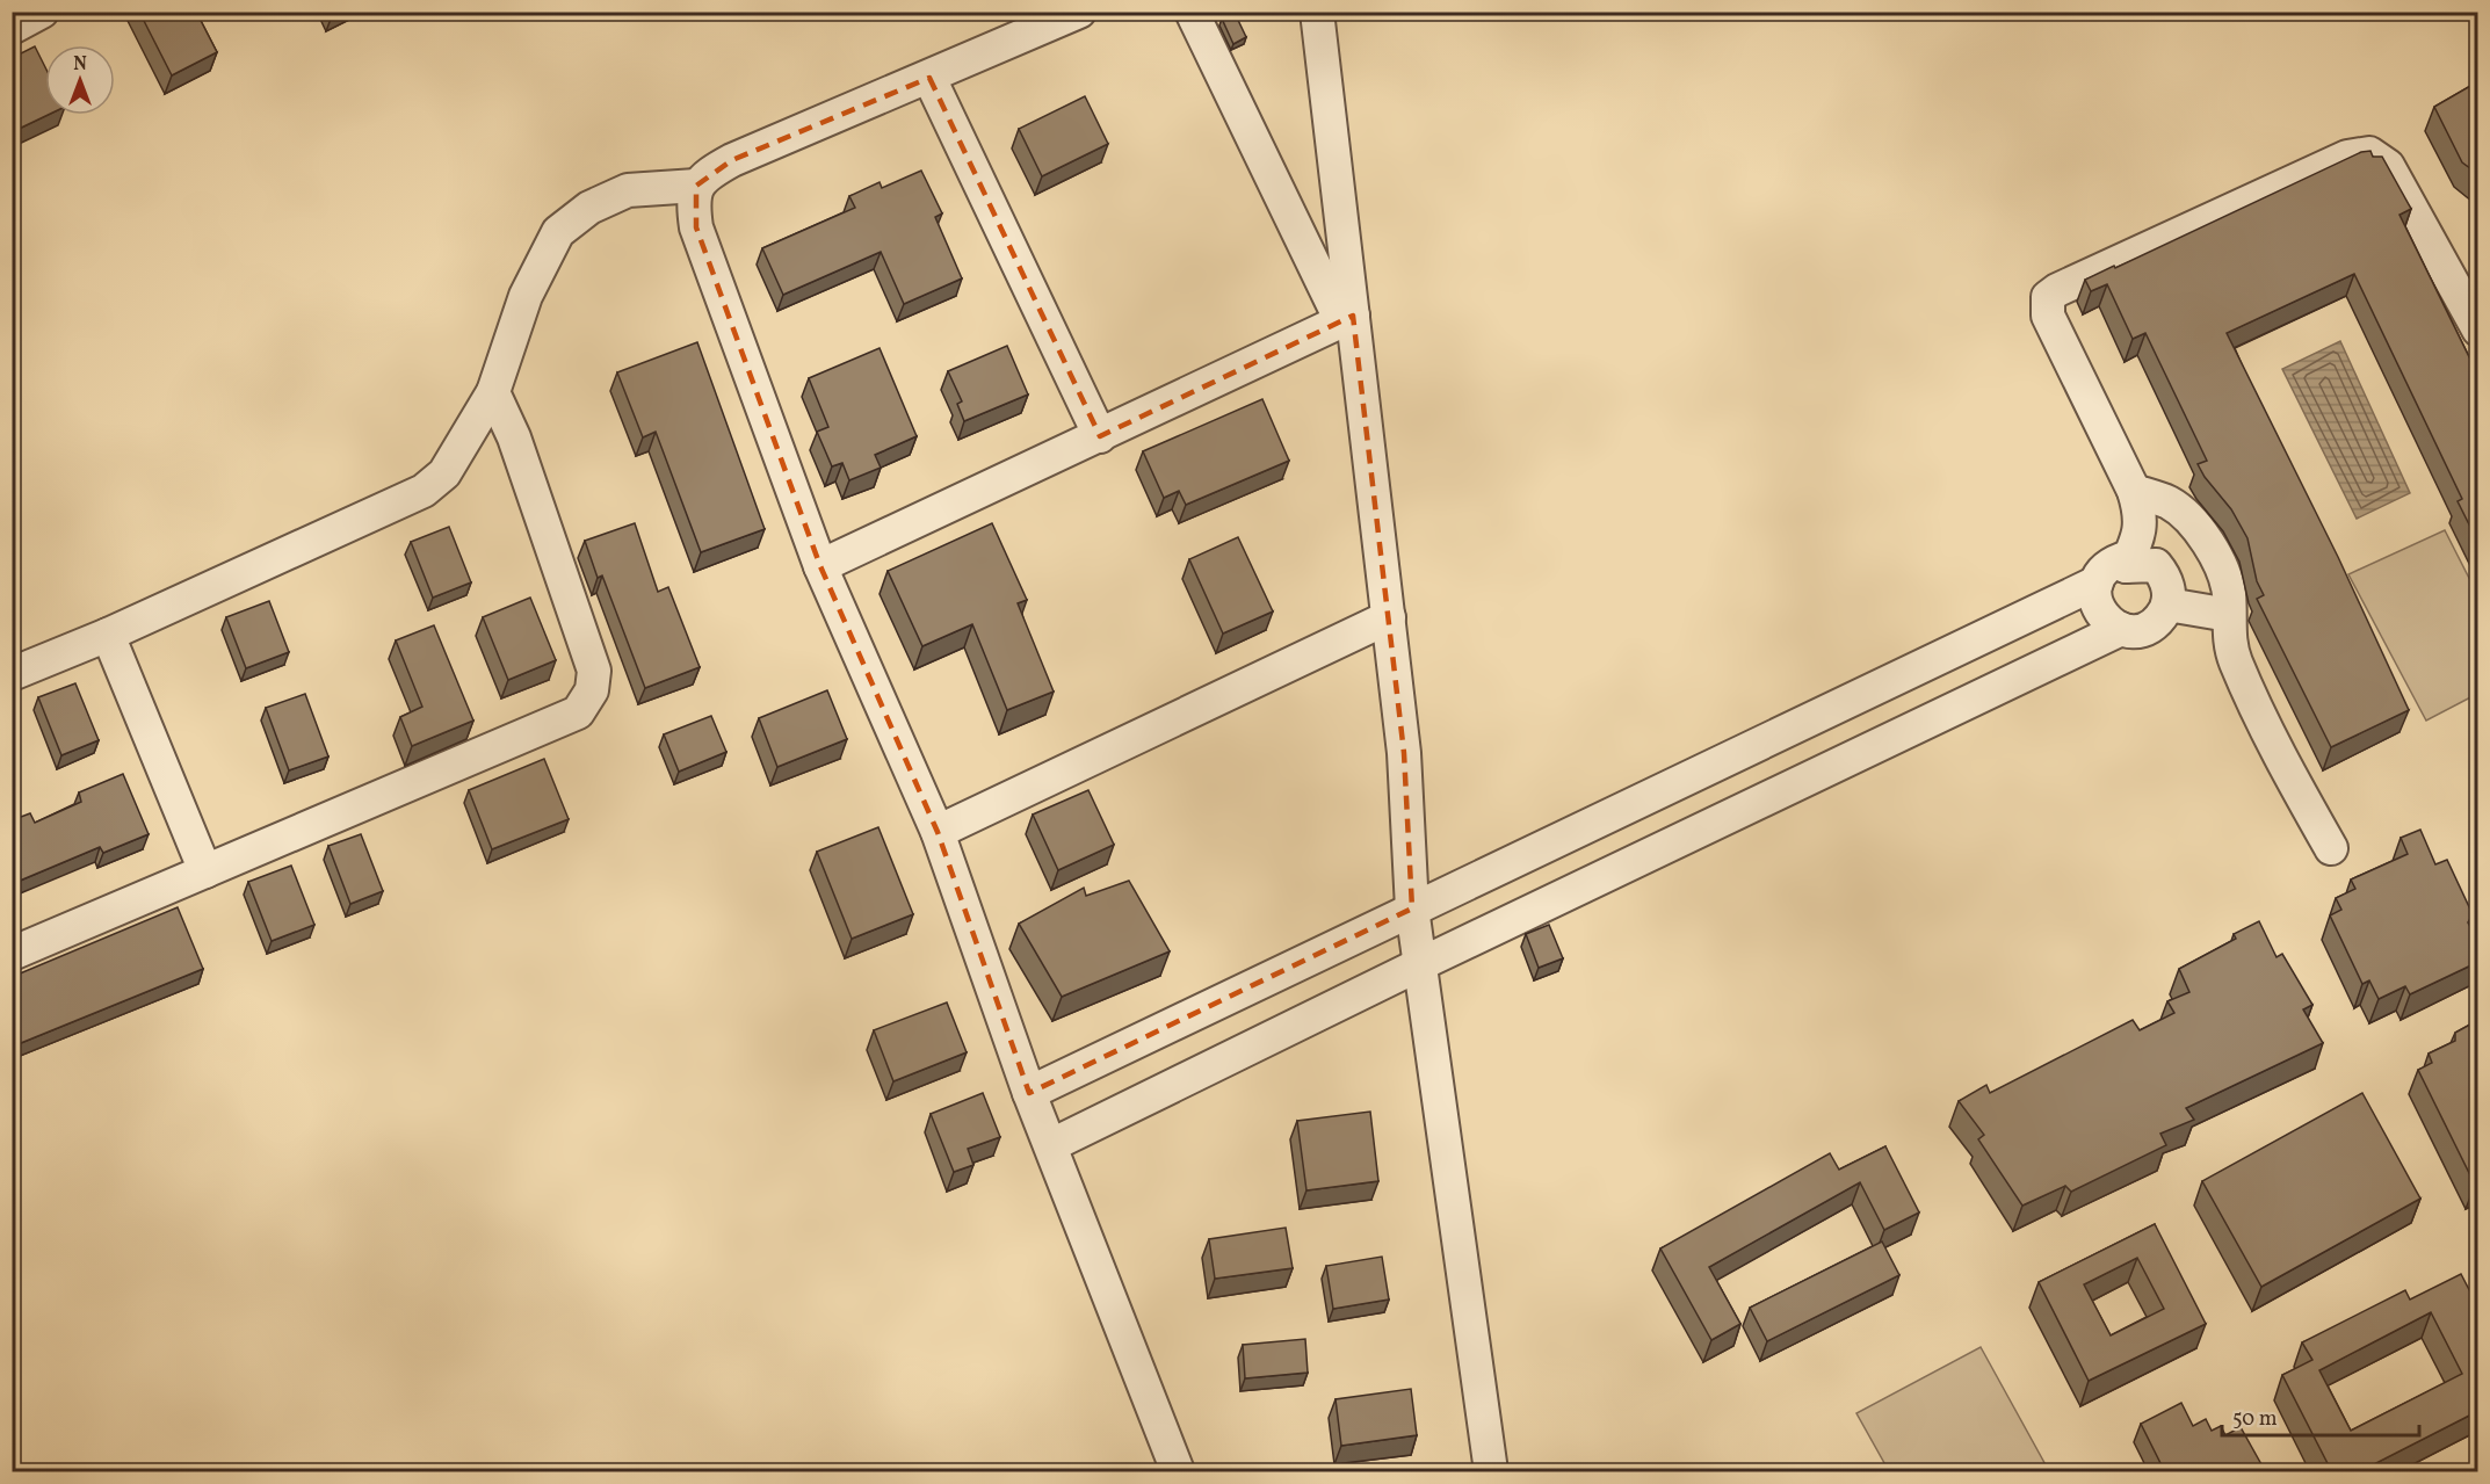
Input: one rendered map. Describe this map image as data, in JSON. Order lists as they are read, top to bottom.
{
  "scale_bar": "50 m",
  "north": "top"
}
